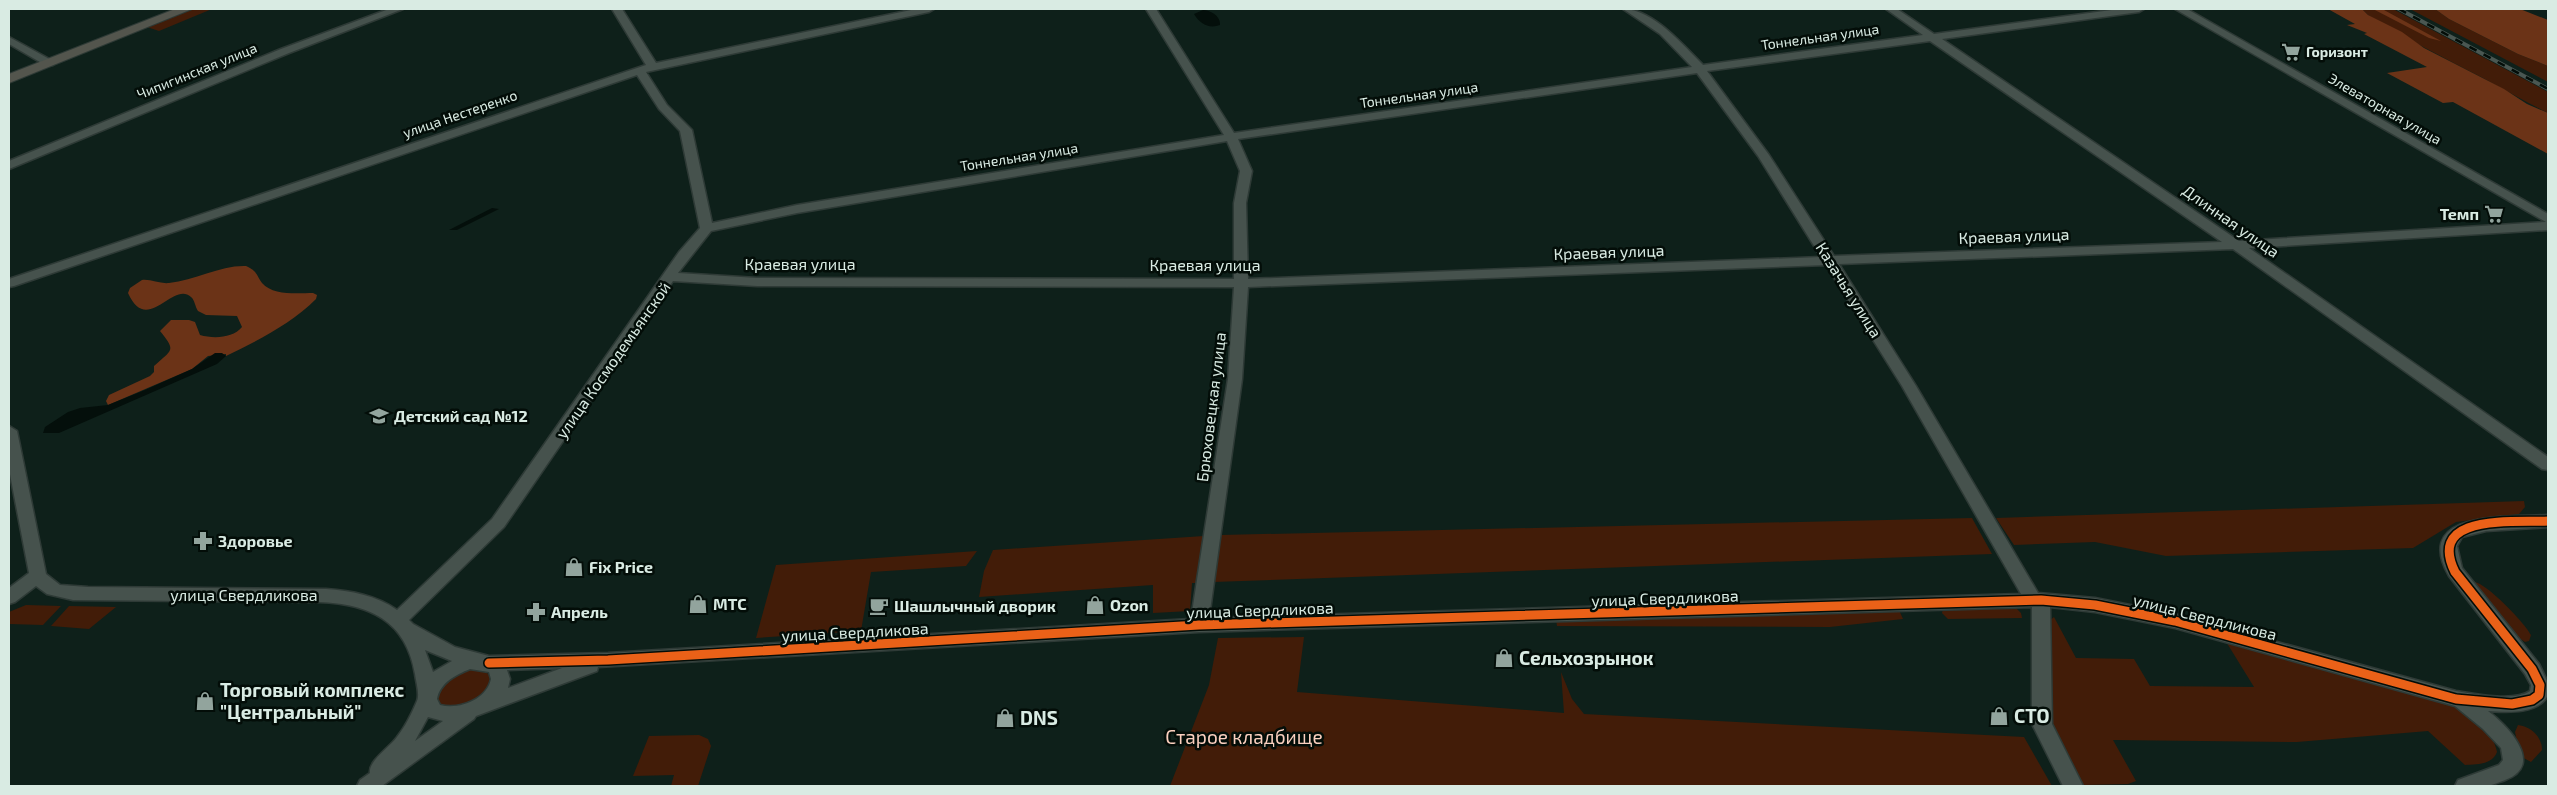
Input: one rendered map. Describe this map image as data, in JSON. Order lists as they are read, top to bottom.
{
  "streets": {
    "street": [
      "Тоннельная улица",
      "Чипигинская улица",
      "Элеваторная улица",
      "улица Нестеренко",
      "Длинная улица",
      "Краевая улица",
      "Казачья улица",
      "улица Космодемьянской",
      "Брюховецкая улица",
      "улица Свердликова"
    ]
  },
  "crossings": [
    ["Тоннельная улица", "Длинная улица"],
    ["Тоннельная улица", "Казачья улица"],
    ["Тоннельная улица", "улица Космодемьянской"],
    ["Тоннельная улица", "Брюховецкая улица"],
    ["Длинная улица", "Краевая улица"],
    ["Краевая улица", "Казачья улица"],
    ["Краевая улица", "улица Космодемьянской"],
    ["Краевая улица", "Брюховецкая улица"],
    ["Казачья улица", "улица Свердликова"],
    ["улица Космодемьянской", "улица Свердликова"],
    ["Брюховецкая улица", "улица Свердликова"]
  ],
  "parks": ["Старое кладбище"],
  "places": {
    "supermarket": ["Горизонт", "Темп"],
    "school or university": ["Детский сад №12"],
    "pharmacy": ["Здоровье", "Апрель"],
    "shop": [
      "Fix Price",
      "МТС",
      "Ozon",
      "Сельхозрынок",
      "Торговый комплекс \"Центральный\"",
      "СТО",
      "DNS"
    ],
    "cafe": ["Шашлычный дворик"]
  }
}
